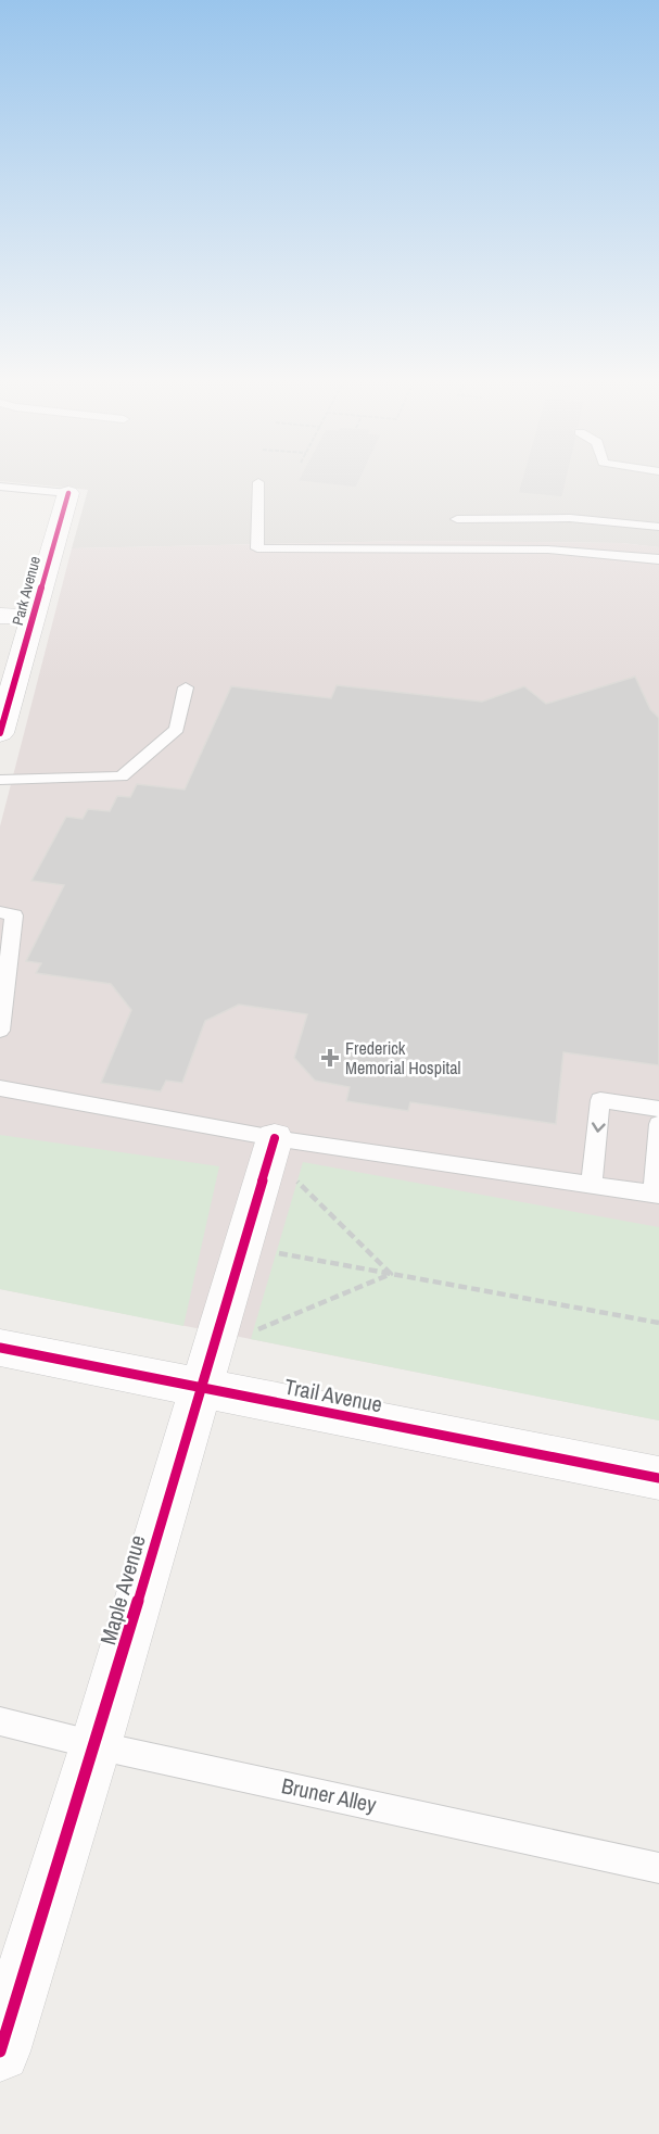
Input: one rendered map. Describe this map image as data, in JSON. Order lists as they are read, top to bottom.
{
  "streets": {
    "street": ["Park Avenue", "Trail Avenue", "Maple Avenue"],
    "lane": ["Bruner Alley"]
  },
  "crossings": [
    ["Trail Avenue", "Maple Avenue"],
    ["Maple Avenue", "Bruner Alley"]
  ],
  "places": {
    "health": ["Frederick Memorial Hospital"]
  }
}
